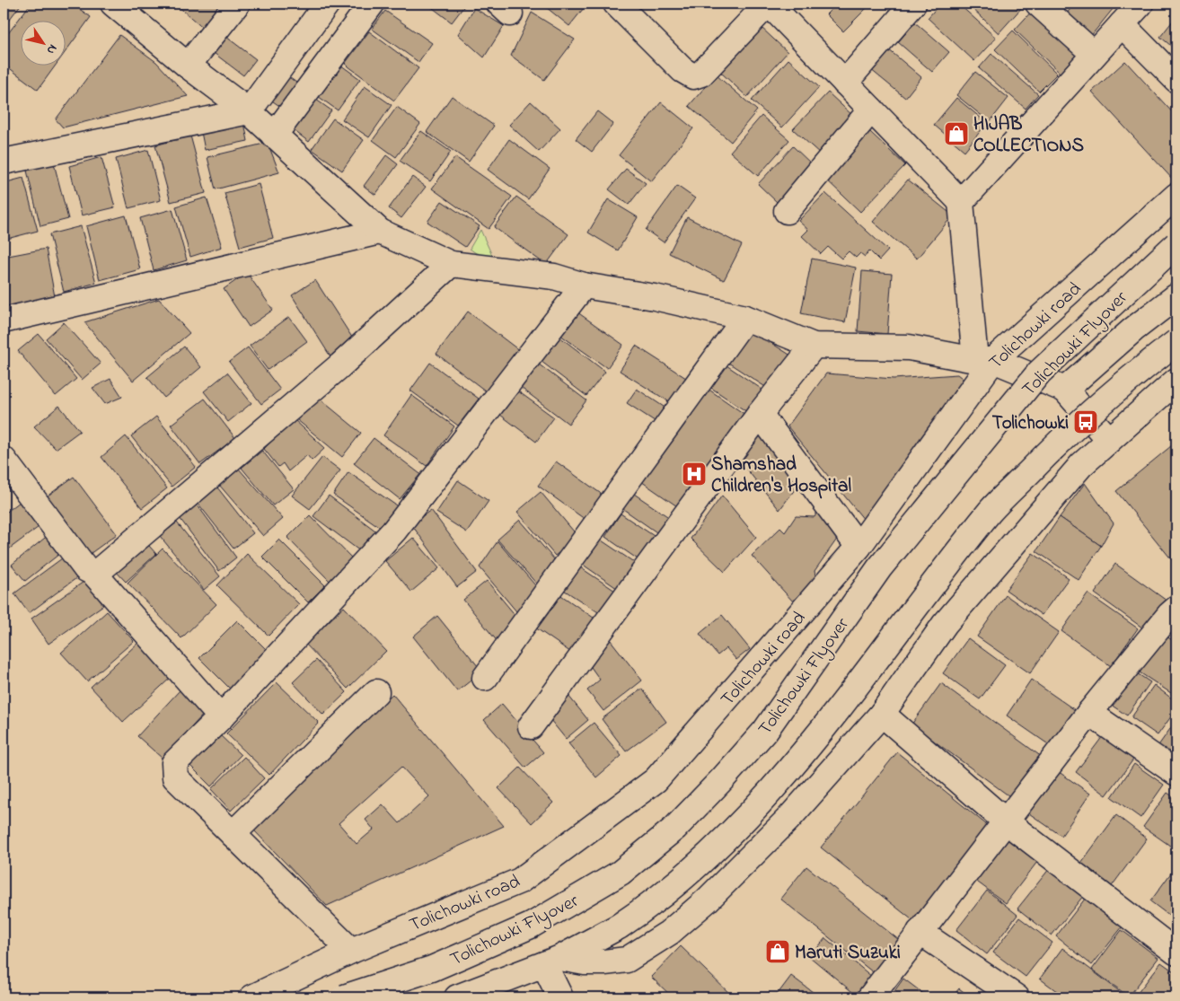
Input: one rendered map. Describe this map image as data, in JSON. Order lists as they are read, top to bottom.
{
  "streets": {
    "street": ["Tolichowki road", "Tolichowki Flyover"]
  },
  "places": {
    "shop": ["HIJAB COLLECTIONS", "Maruti Suzuki"],
    "bus stop": ["Tolichowki"],
    "hospital": ["Shamshad Children's Hospital"]
  },
  "north": "bottom right"
}
